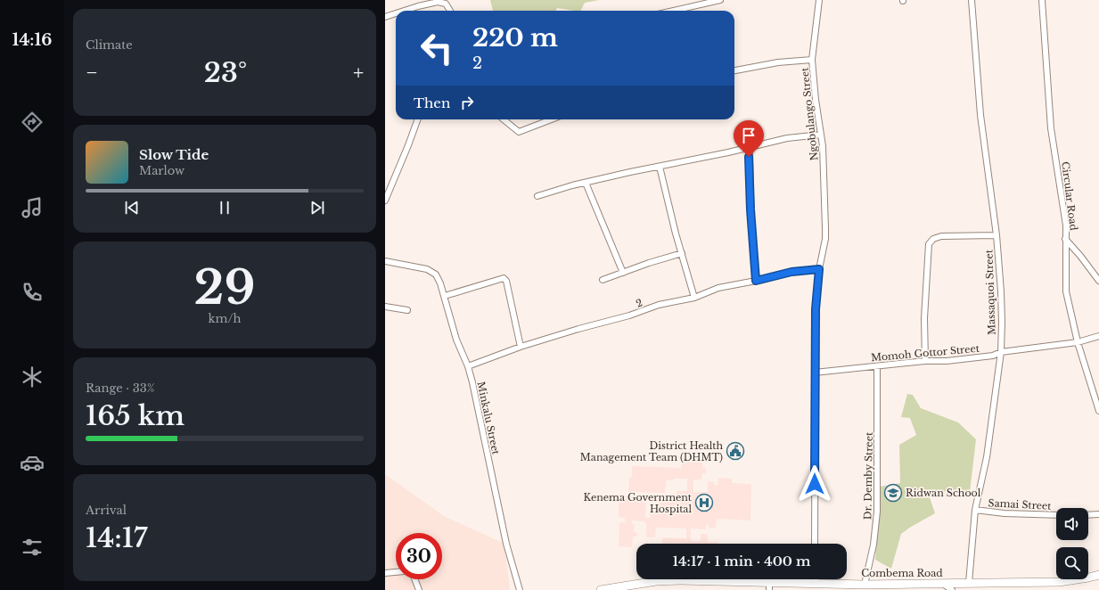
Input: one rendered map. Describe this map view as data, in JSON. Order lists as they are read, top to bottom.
{
  "streets": {
    "street": [
      "Ngobulango Street",
      "Circular Road",
      "Massaquoi Street",
      "2",
      "Momoh Gottor Street",
      "Minkalu Street",
      "Dr. Demby Street",
      "Samai Street",
      "Combema Road"
    ]
  },
  "crossings": [
    ["Ngobulango Street", "2"],
    ["Ngobulango Street", "Momoh Gottor Street"],
    ["Circular Road", "Momoh Gottor Street"],
    ["Massaquoi Street", "Momoh Gottor Street"],
    ["Massaquoi Street", "Samai Street"],
    ["Massaquoi Street", "Combema Road"],
    ["2", "Minkalu Street"],
    ["Momoh Gottor Street", "Dr. Demby Street"],
    ["Dr. Demby Street", "Combema Road"]
  ],
  "places": {
    "public building": ["District Health Management Team (DHMT)"],
    "school or university": ["Ridwan School"],
    "hospital": ["Kenema Government Hospital"]
  },
  "page": {
    "tabs": "14:16",
    "tile": [
      "Climate",
      ["29", "km/h"],
      ["Range · 33%", "165 km"],
      ["Arrival", "14:17"]
    ],
    "turn": ["220 m", "2"],
    "heat": ["−", "23°", "+"],
    "then": "Then",
    "song": ["Slow Tide", "Marlow"],
    "limit": "30",
    "trip": "14:17 · 1 min · 400 m"
  }
}
